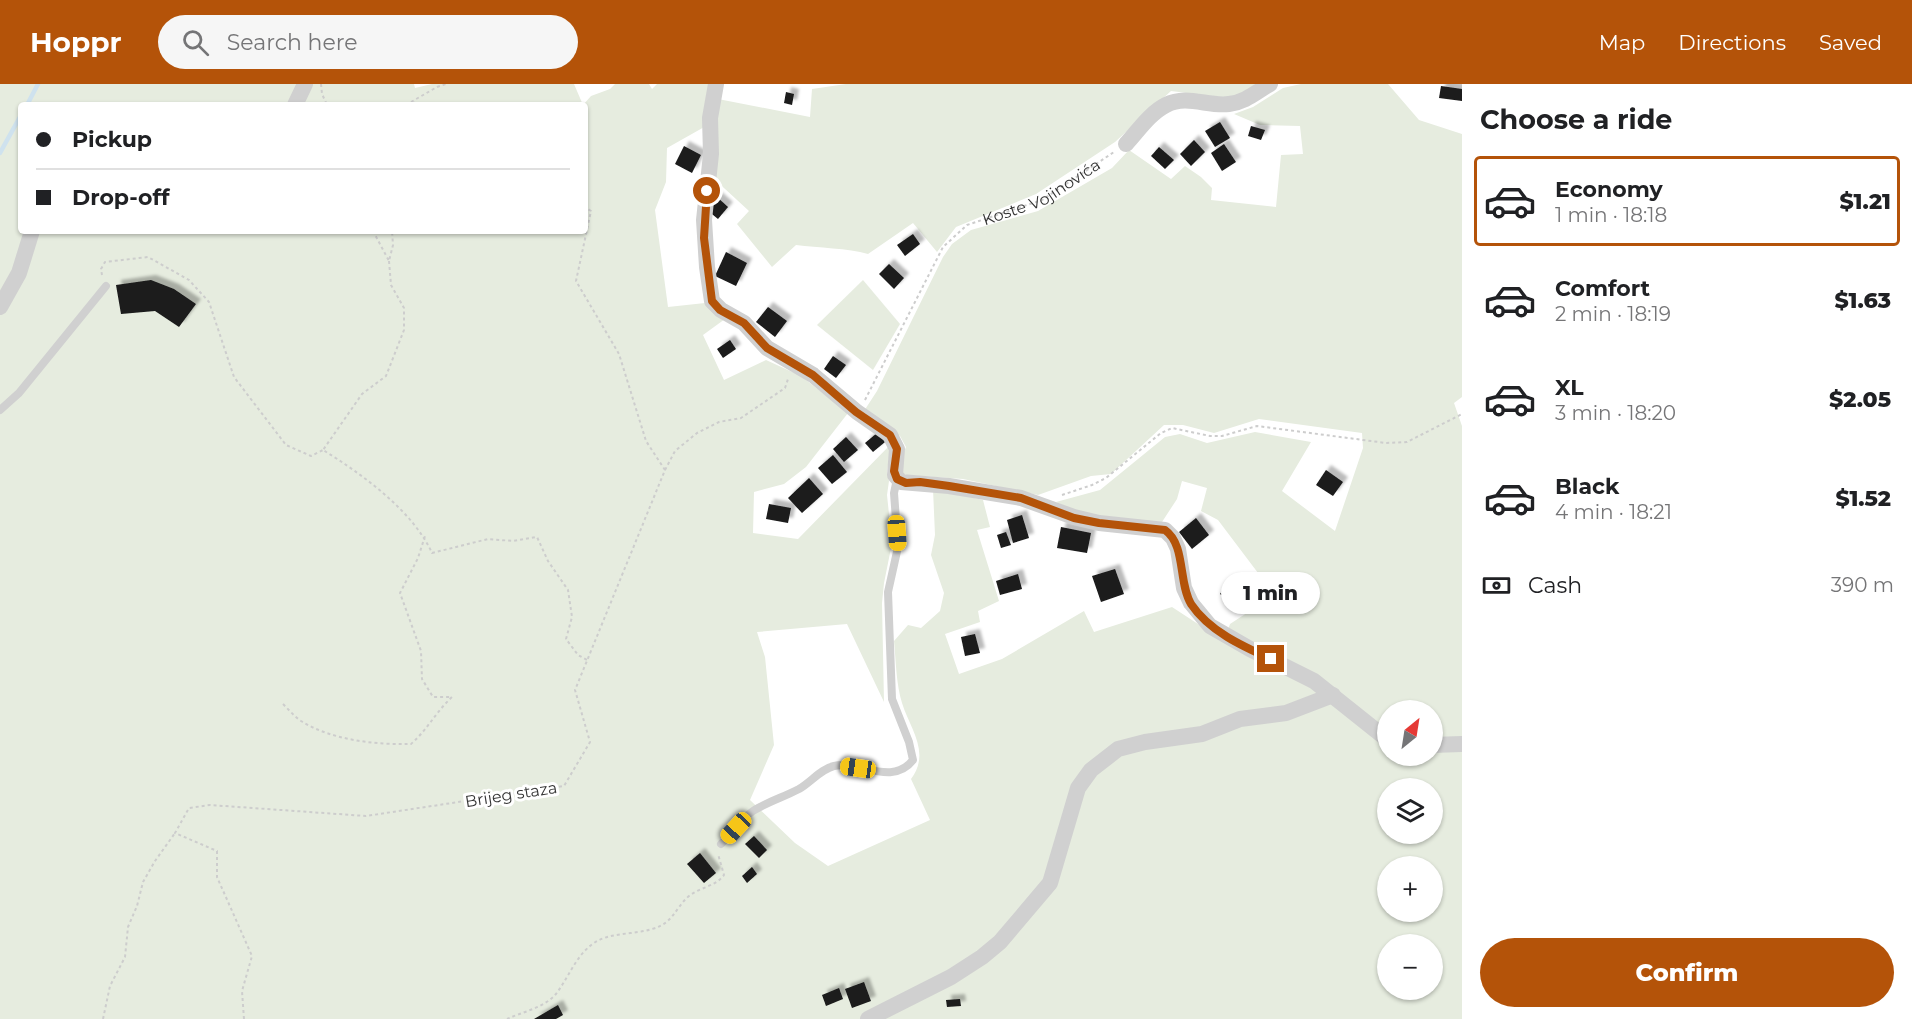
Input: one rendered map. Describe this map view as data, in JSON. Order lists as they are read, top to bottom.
{
  "streets": {
    "path": ["Koste Vojinovića", "Brijeg staza"]
  },
  "north": "top right",
  "page": {
    "header": "Hoppr",
    "search": "Search here",
    "nav": ["Map", "Directions", "Saved"],
    "heading": "Choose a ride",
    "banner": ["Pickup", "Drop-off"],
    "list": [
      {
        "name": "Economy",
        "note": "1 min · 18:18",
        "value": "$1.21"
      },
      {
        "name": "Comfort",
        "note": "2 min · 18:19",
        "value": "$1.63"
      },
      {
        "name": "XL",
        "note": "3 min · 18:20",
        "value": "$2.05"
      },
      {
        "name": "Black",
        "note": "4 min · 18:21",
        "value": "$1.52"
      }
    ],
    "pay": ["Cash", "390 m"],
    "bubble": "1 min",
    "map_buttons": ["+", "−"],
    "buttons": "Confirm"
  }
}
